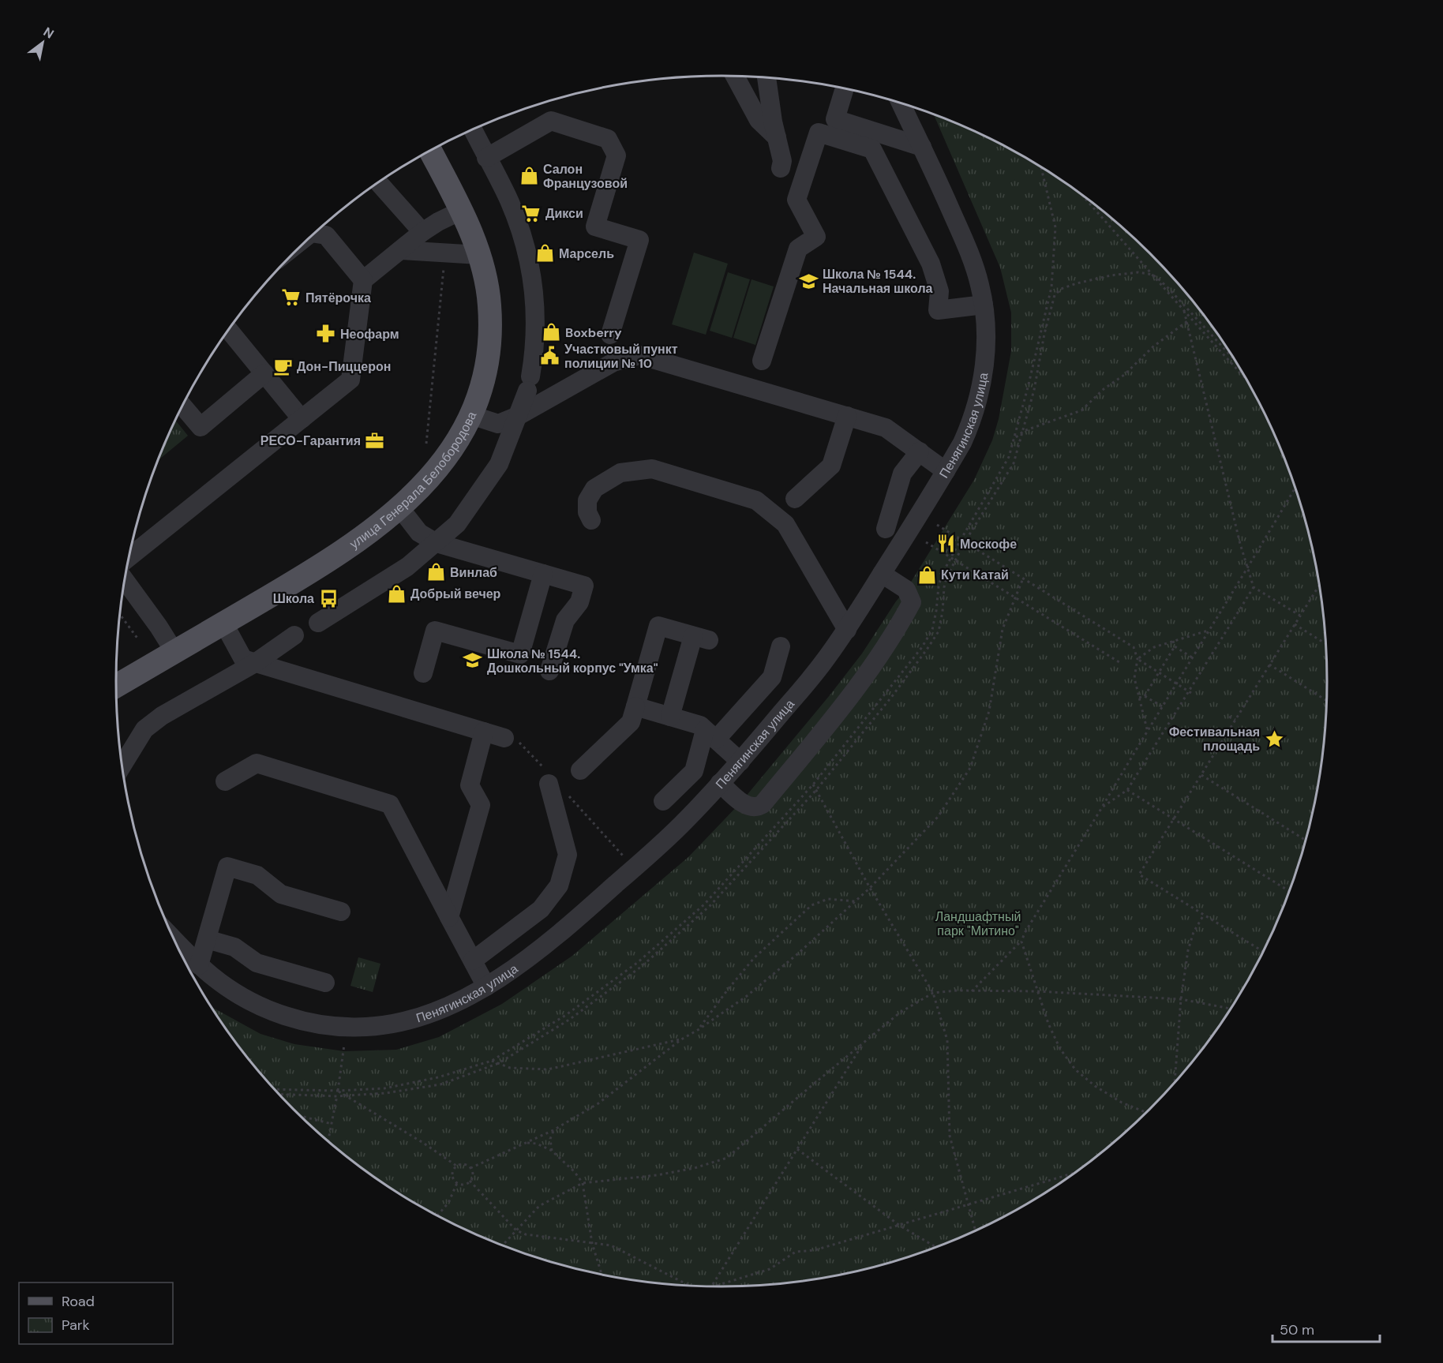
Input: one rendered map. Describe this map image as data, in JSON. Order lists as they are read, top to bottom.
{
  "streets": {
    "main road": ["улица Генерала Белобородова"],
    "street": ["Пенягинская улица"]
  },
  "parks": ["Ландшафтный парк \"Митино\""],
  "places": {
    "shop": [
      "Салон Французовой",
      "Марсель",
      "Boxberry",
      "Винлаб",
      "Кути Катай",
      "Добрый вечер"
    ],
    "supermarket": ["Дикси", "Пятёрочка"],
    "school or university": ["Школа № 1544. Начальная школа", "Школа № 1544. Дошкольный корпус \"Умка\""],
    "pharmacy": ["Неофарм"],
    "public building": ["Участковый пункт полиции № 10"],
    "cafe": ["Дон-Пиццерон"],
    "office": ["РЕСО-Гарантия"],
    "restaurant": ["Москофе"],
    "bus stop": ["Школа"],
    "place": ["Фестивальная площадь"]
  },
  "legend": ["Road", "Park"],
  "scale_bar": "50 m",
  "north": "top right"
}
